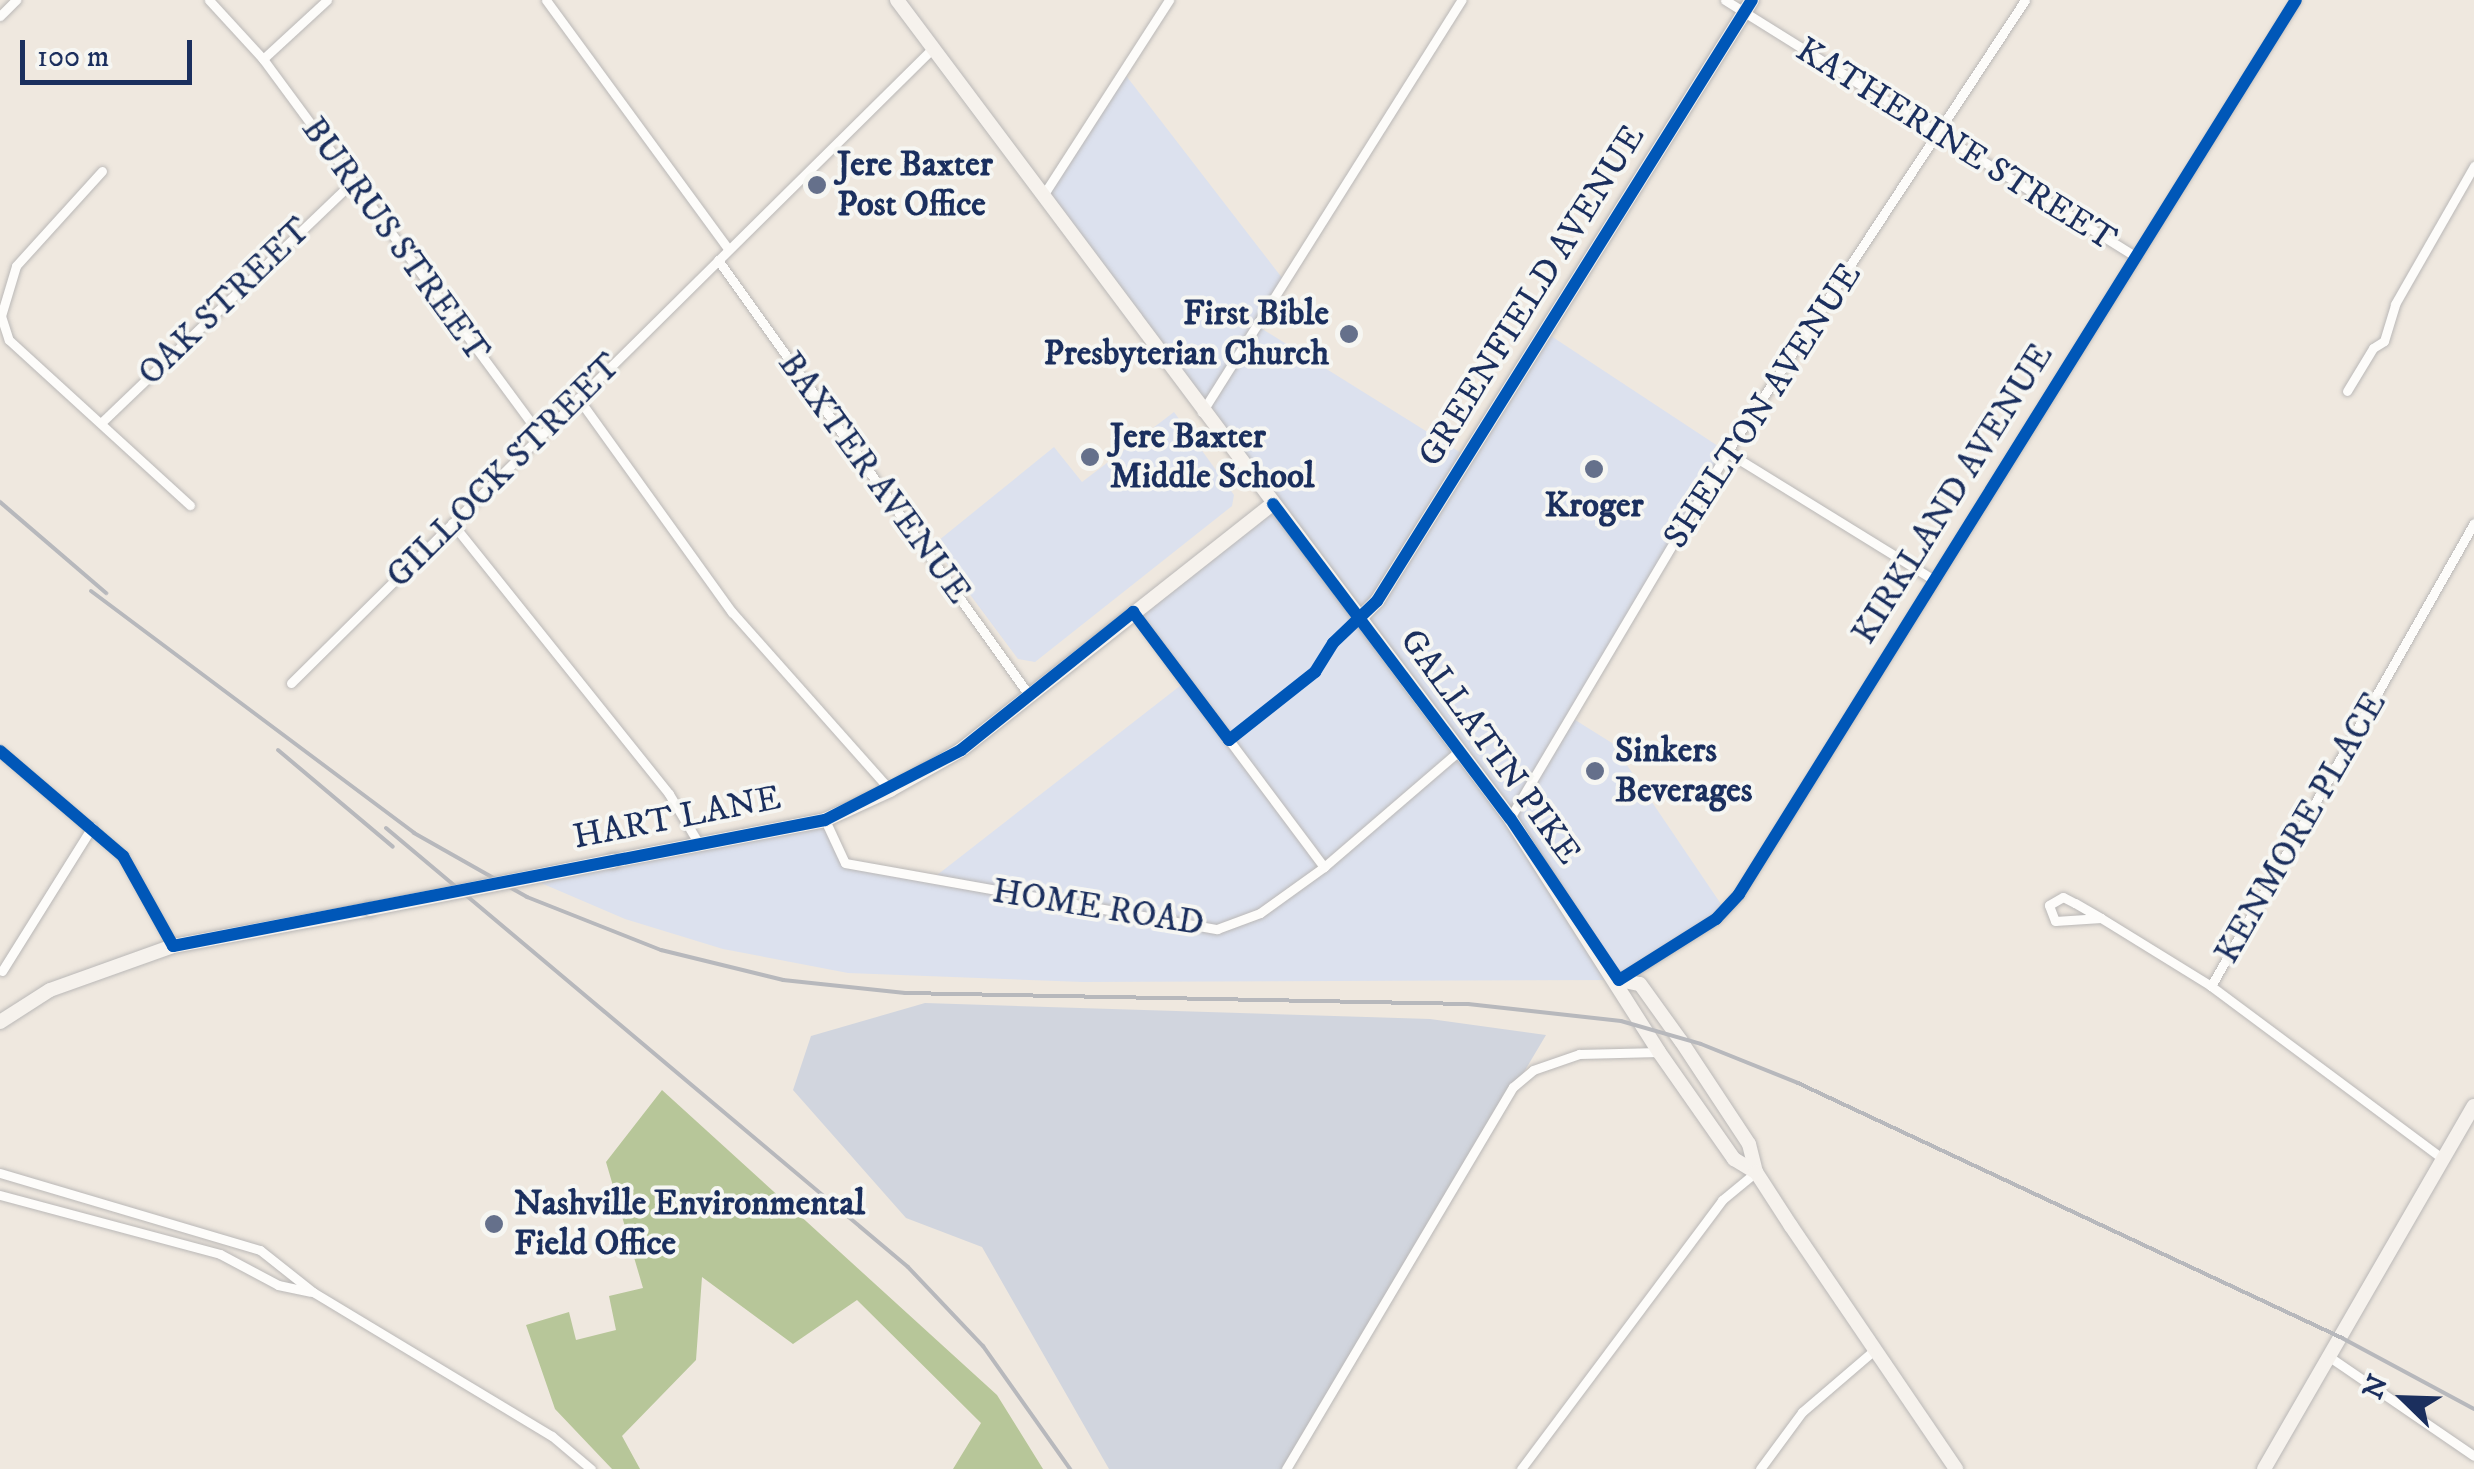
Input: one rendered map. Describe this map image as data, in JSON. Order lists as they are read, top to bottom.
{
  "streets": {
    "main road": ["GREENFIELD AVENUE", "GALLATIN PIKE", "HART LANE"],
    "street": [
      "KATHERINE STREET",
      "BURRUS STREET",
      "OAK STREET",
      "SHELTON AVENUE",
      "GILLOCK STREET",
      "BAXTER AVENUE",
      "KIRKLAND AVENUE",
      "KENMORE PLACE",
      "HOME ROAD"
    ]
  },
  "crossings": [
    ["KATHERINE STREET", "GREENFIELD AVENUE"],
    ["KATHERINE STREET", "SHELTON AVENUE"],
    ["KATHERINE STREET", "KIRKLAND AVENUE"],
    ["BURRUS STREET", "OAK STREET"],
    ["BURRUS STREET", "GILLOCK STREET"],
    ["GREENFIELD AVENUE", "GALLATIN PIKE"],
    ["SHELTON AVENUE", "GALLATIN PIKE"],
    ["GILLOCK STREET", "BAXTER AVENUE"],
    ["BAXTER AVENUE", "HART LANE"],
    ["KIRKLAND AVENUE", "GALLATIN PIKE"],
    ["GALLATIN PIKE", "HART LANE"],
    ["GALLATIN PIKE", "HOME ROAD"],
    ["HART LANE", "HOME ROAD"]
  ],
  "places": [
    "Jere Baxter Post Office",
    "First Bible Presbyterian Church",
    "Jere Baxter Middle School",
    "Kroger",
    "Sinkers Beverages",
    "Nashville Environmental Field Office"
  ],
  "scale_bar": "100 m",
  "north": "top left"
}
